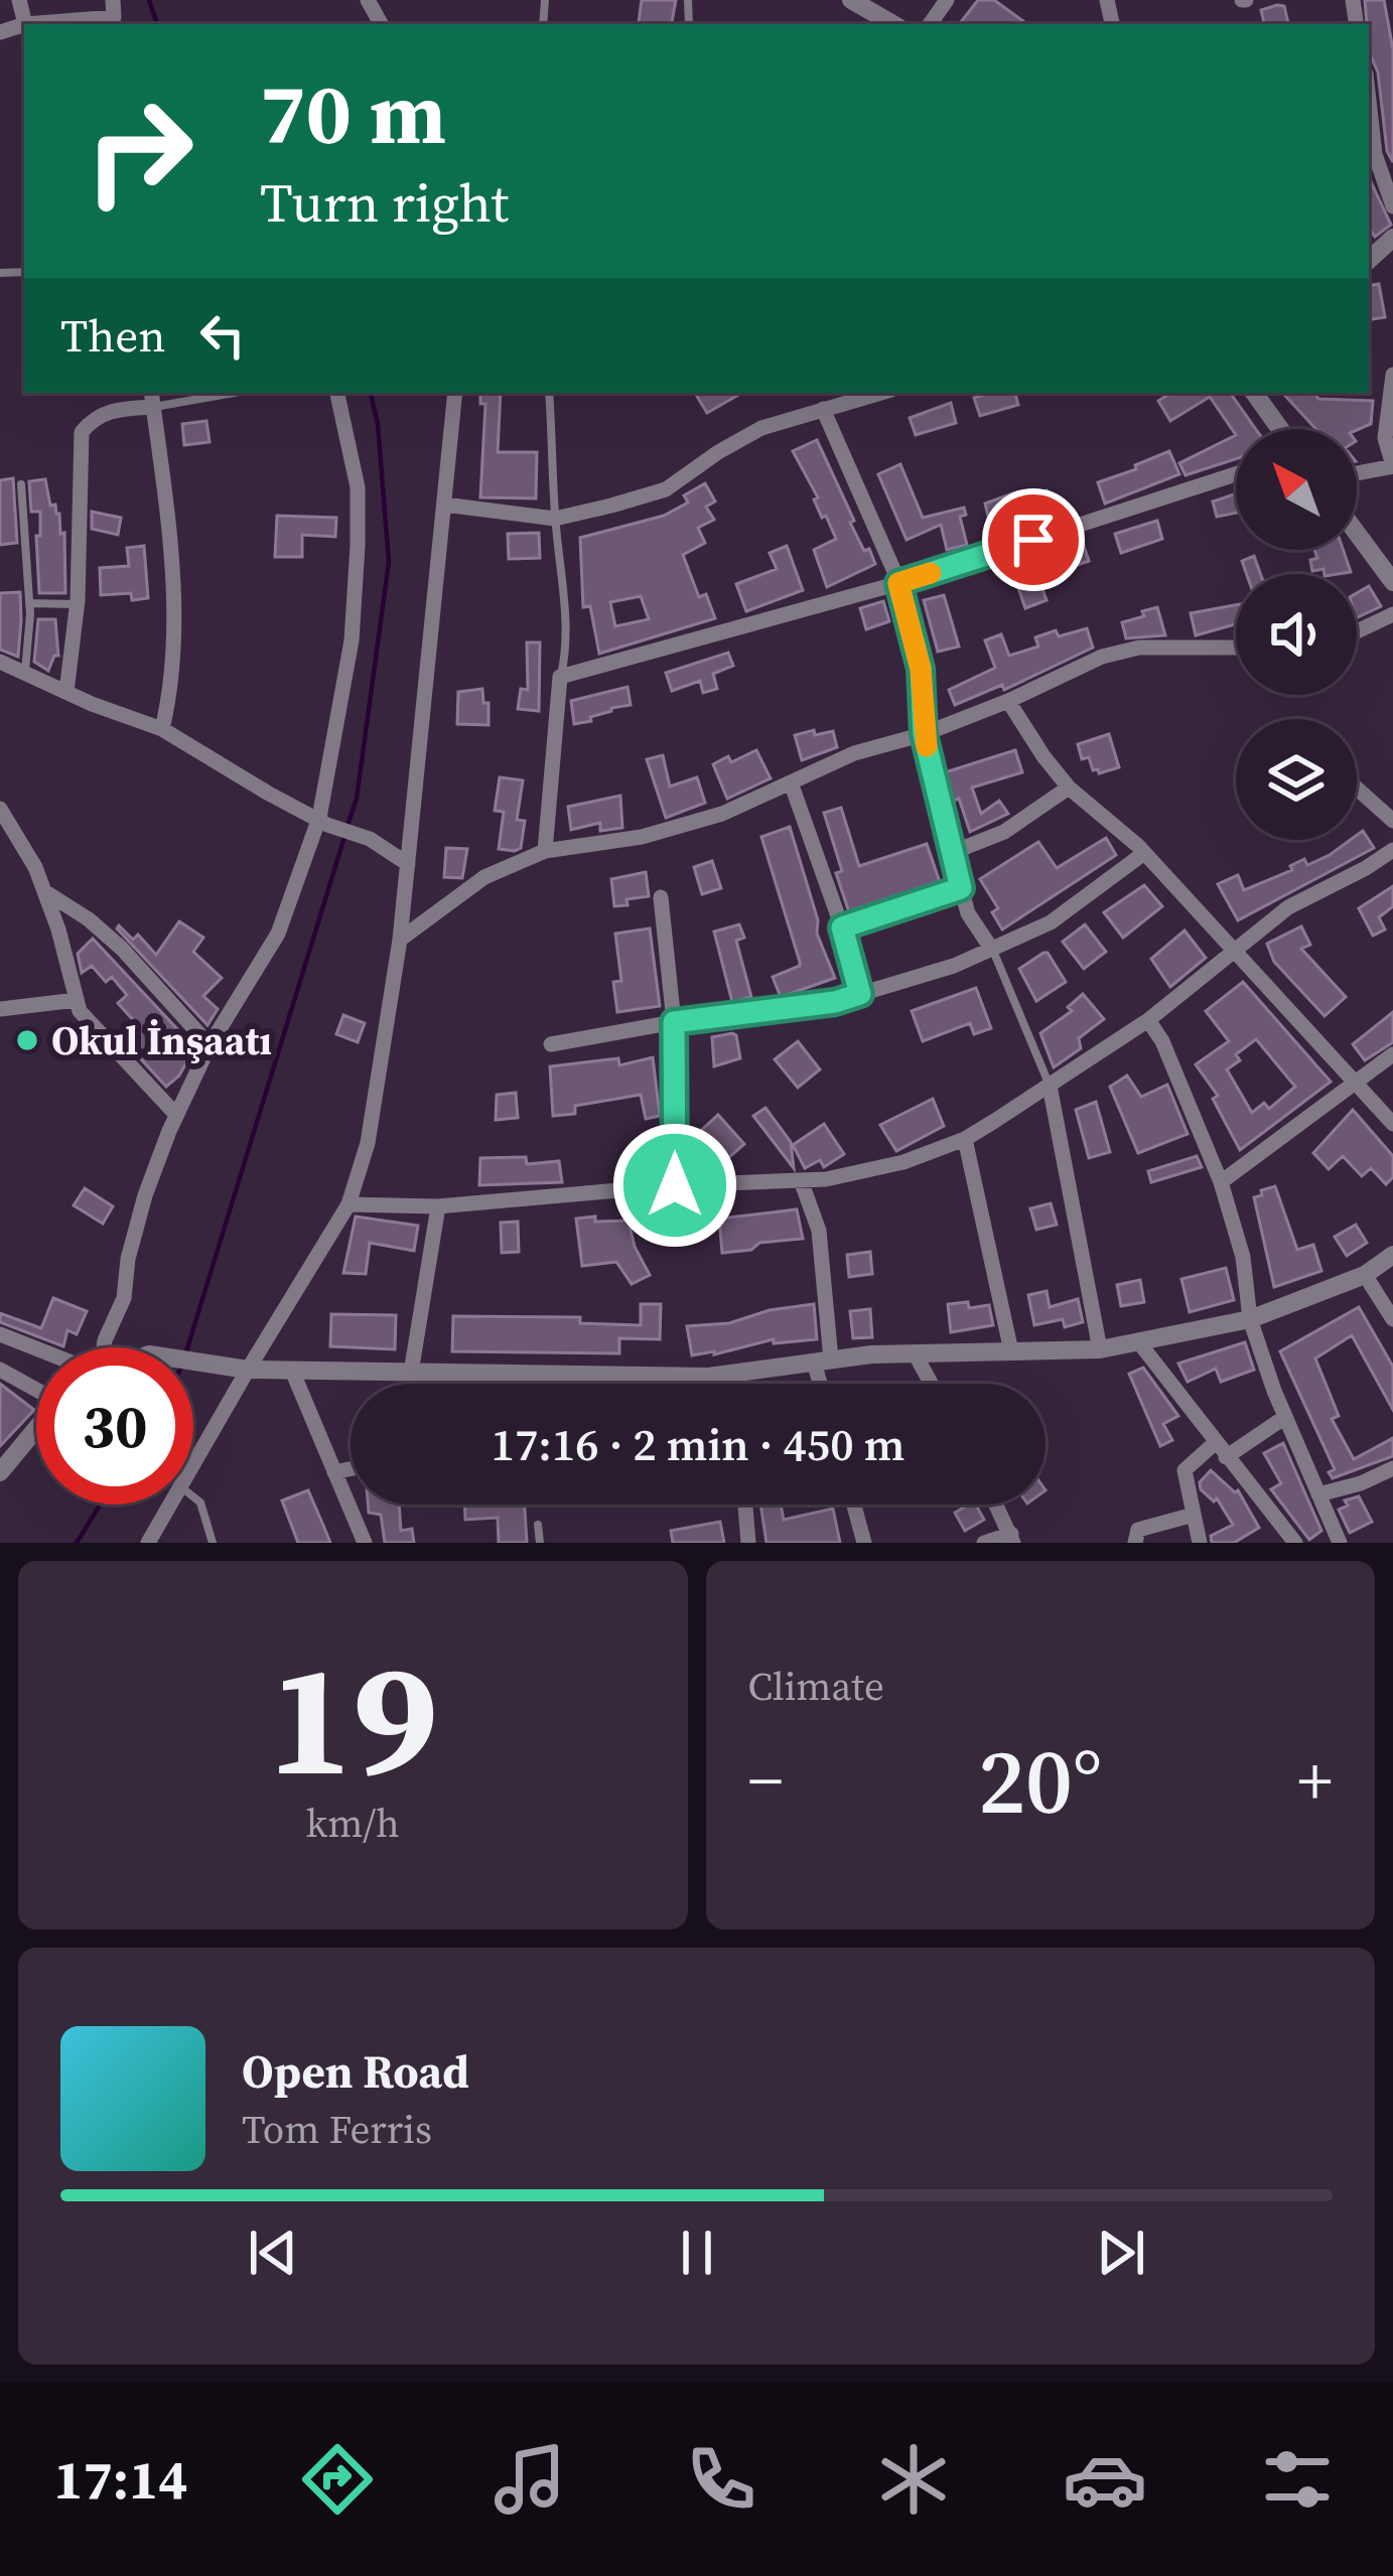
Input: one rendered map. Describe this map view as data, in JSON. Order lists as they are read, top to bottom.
{
  "places": ["Okul İnşaatı"],
  "north": "top left",
  "page": {
    "turn": ["70 m", "Turn right"],
    "then": "Then",
    "limit": "30",
    "trip": "17:16 · 2 min · 450 m",
    "tile": [
      ["19", "km/h"],
      "Climate"
    ],
    "heat": ["−", "20°", "+"],
    "song": ["Open Road", "Tom Ferris"],
    "tabs": "17:14"
  }
}
